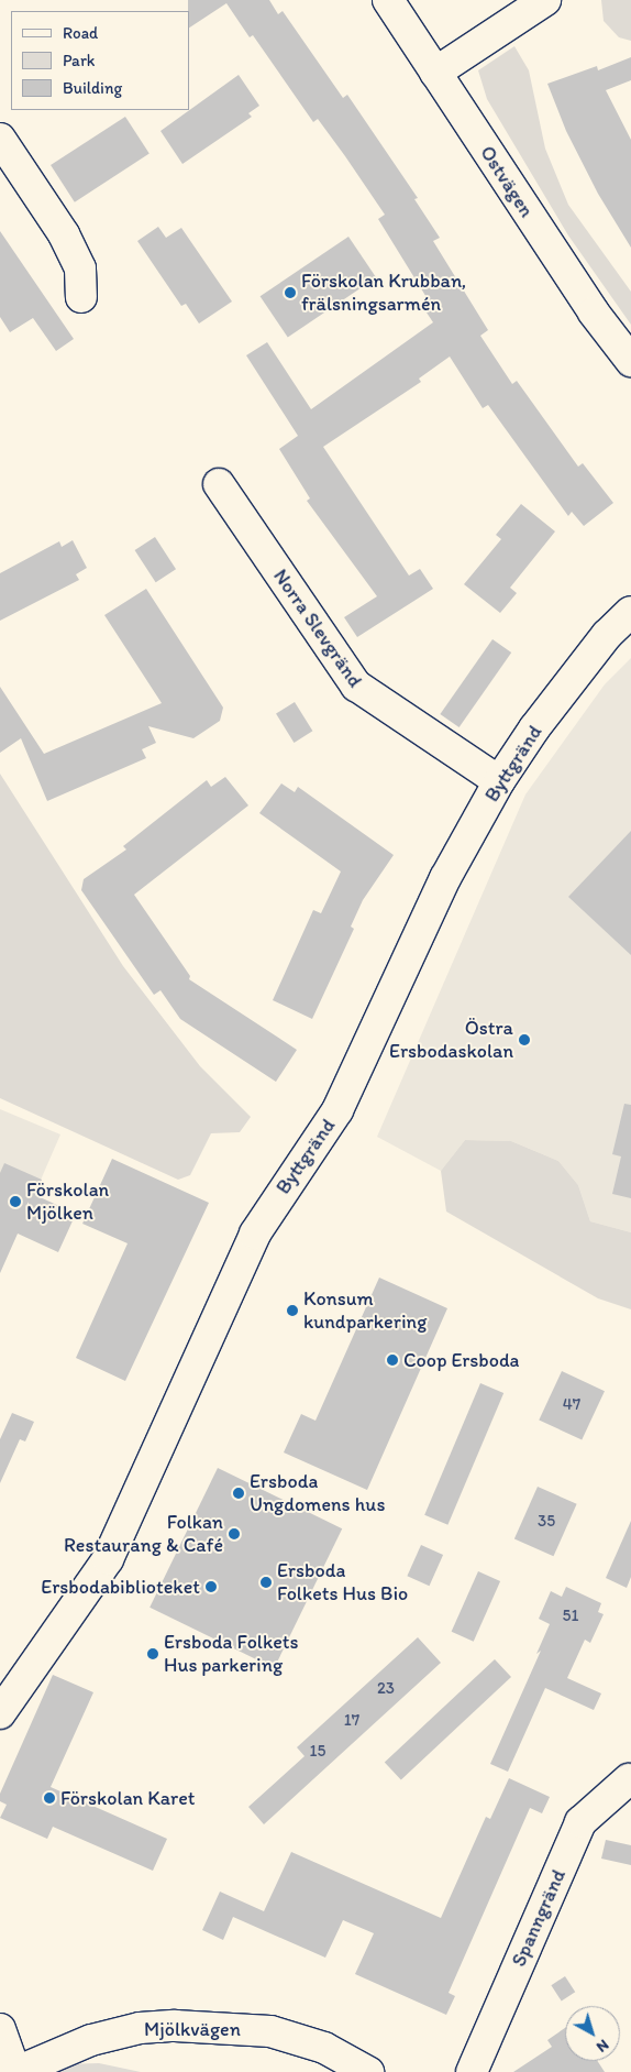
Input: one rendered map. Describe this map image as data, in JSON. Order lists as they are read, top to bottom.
{
  "streets": {
    "street": [
      "Ostvägen",
      "Norra Slevgränd",
      "Byttgränd",
      "Spanngränd",
      "Mjölkvägen"
    ]
  },
  "crossings": [
    ["Norra Slevgränd", "Byttgränd"]
  ],
  "places": [
    "Förskolan Krubban, frälsningsarmén",
    "Östra Ersbodaskolan",
    "Förskolan Mjölken",
    "Konsum kundparkering",
    "Coop Ersboda",
    "Ersboda Ungdomens hus",
    "Folkan Restaurang & Café",
    "Ersboda Folkets Hus Bio",
    "Ersbodabiblioteket",
    "Ersboda Folkets Hus parkering",
    "Förskolan Karet"
  ],
  "house_numbers": [
    "47",
    "35",
    "51",
    "23",
    "17",
    "15"
  ],
  "legend": ["Road", "Park", "Building"],
  "north": "bottom right"
}
